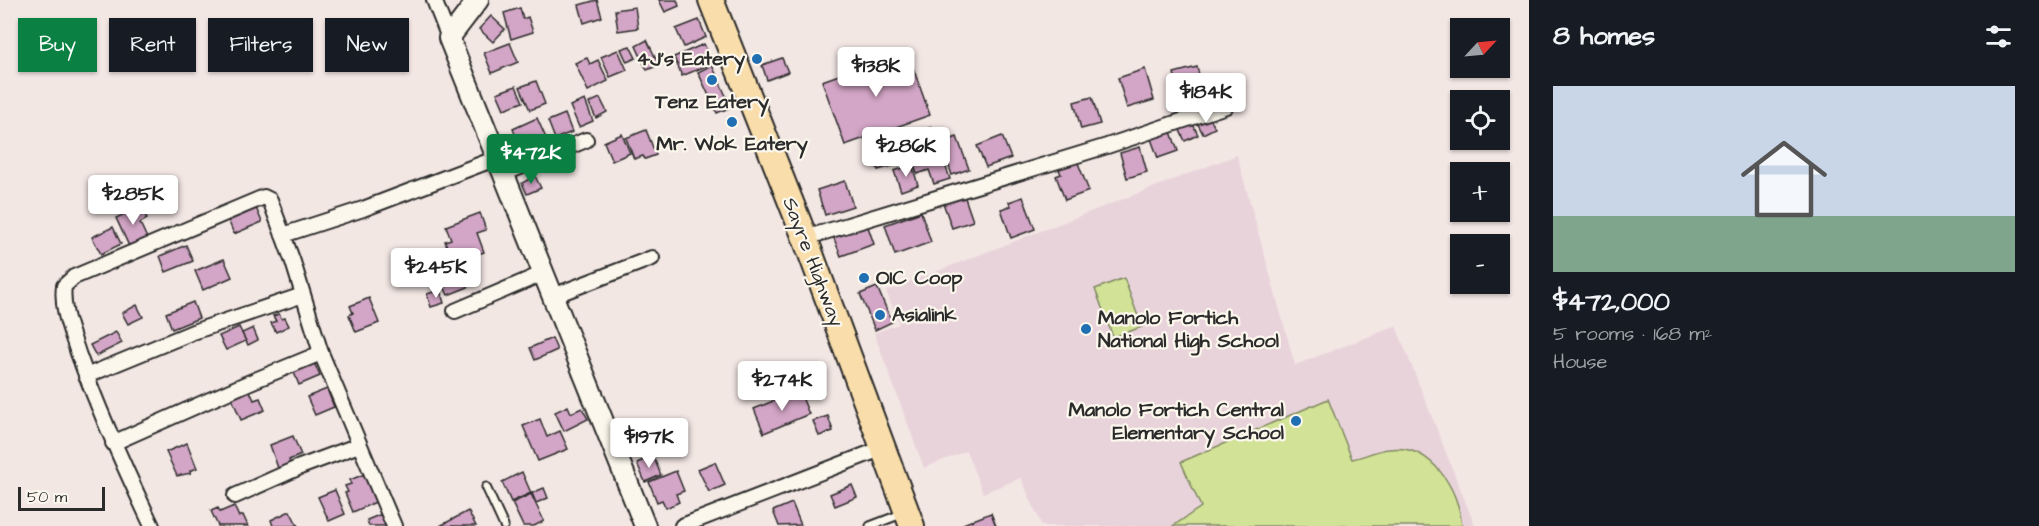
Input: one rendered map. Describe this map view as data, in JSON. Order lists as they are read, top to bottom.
{
  "streets": {
    "highway": ["Sayre Highway"]
  },
  "places": [
    "4J's Eatery",
    "Tenz Eatery",
    "Mr. Wok Eatery",
    "OIC Coop",
    "Asialink",
    "Manolo Fortich National High School",
    "Manolo Fortich Central Elementary School"
  ],
  "scale_bar": "50 m",
  "north": "top right",
  "page": {
    "heading": "8 homes",
    "map_buttons": ["+", "−"],
    "chip": [
      "Buy",
      "Rent",
      "Filters",
      "New"
    ],
    "price": [
      "$138K",
      "$184K",
      "$286K",
      "$472K",
      "$285K",
      "$245K",
      "$274K",
      "$197K"
    ],
    "list": [
      {
        "name": "$472,000",
        "note": "5 rooms · 168 m² · House"
      }
    ],
    "scale": "50 m"
  }
}
